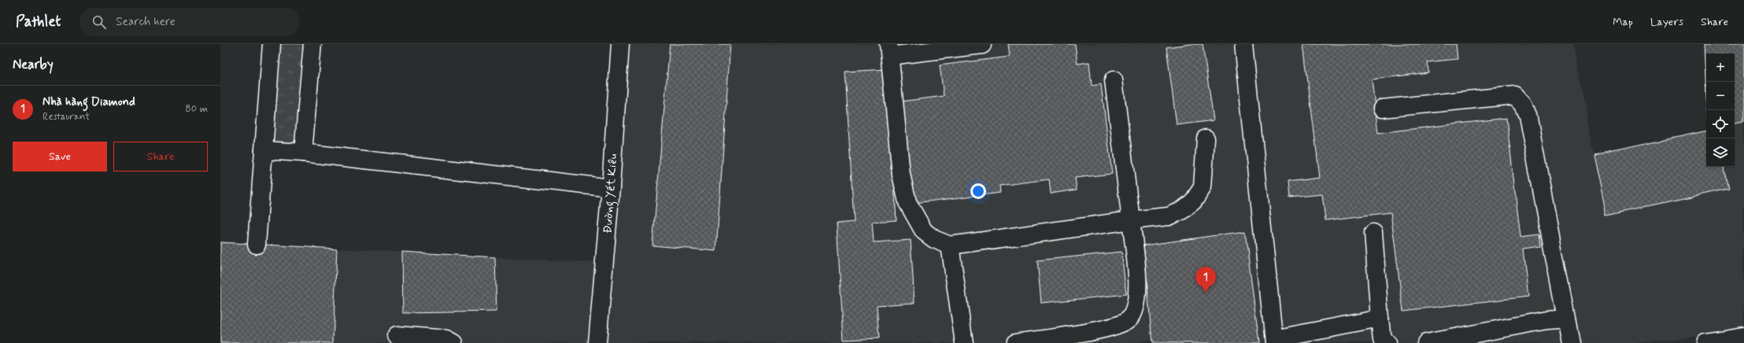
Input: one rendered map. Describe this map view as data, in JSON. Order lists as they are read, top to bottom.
{
  "streets": {
    "street": ["Đường Yết Kiêu"]
  },
  "page": {
    "header": "Pathlet",
    "search": "Search here",
    "nav": ["Map", "Layers", "Share"],
    "heading": "Nearby",
    "map_buttons": ["+", "−"],
    "list": [
      {
        "mark": "1",
        "name": "Nhà hàng Diamond",
        "note": "Restaurant",
        "value": "80 m"
      }
    ],
    "buttons": ["Save", "Share"],
    "pins": "1"
  }
}
